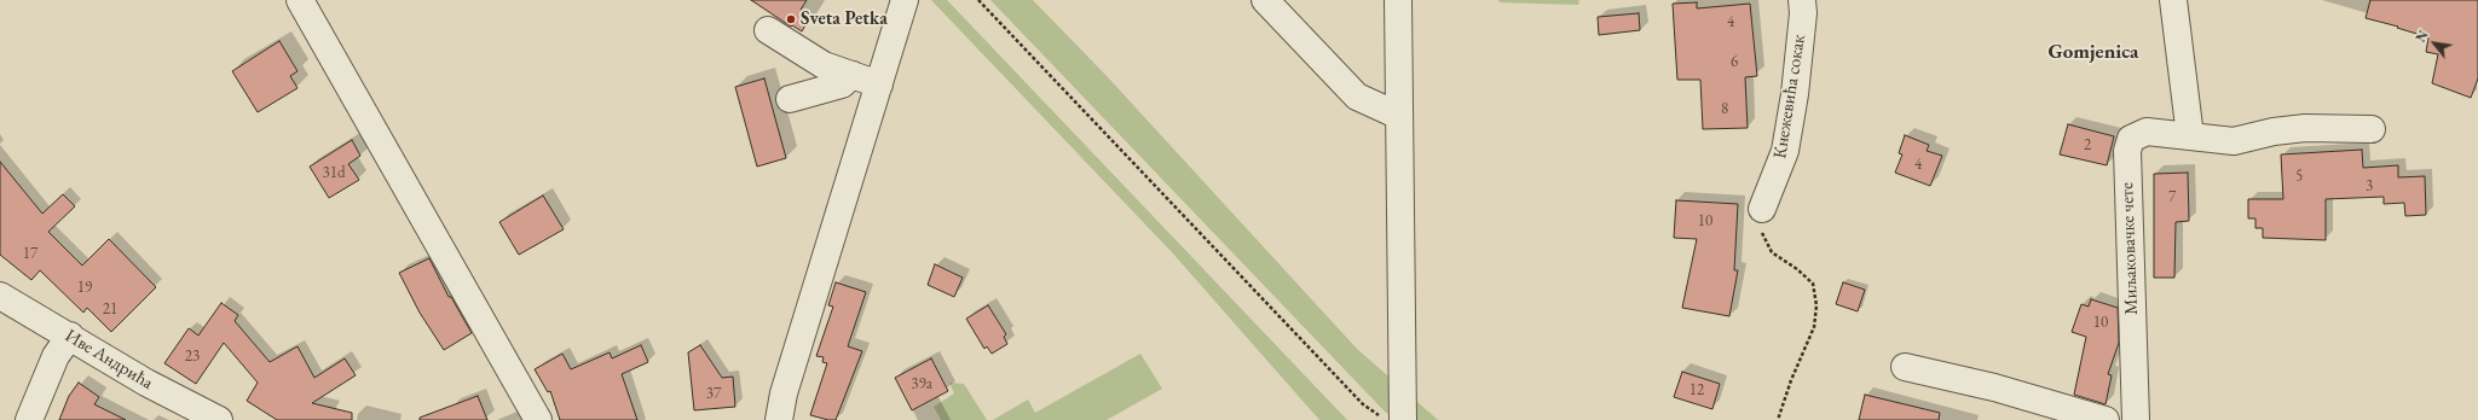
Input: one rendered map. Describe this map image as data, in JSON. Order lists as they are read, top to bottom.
{
  "streets": {
    "street": ["Кнежевића сокак", "Миљаковачке чете", "Иве Андрића"]
  },
  "districts": ["Gomjenica"],
  "places": ["Sveta Petka"],
  "house_numbers": [
    "4",
    "6",
    "8",
    "2",
    "4",
    "31d",
    "5",
    "3",
    "7",
    "10",
    "17",
    "19",
    "21",
    "10",
    "23",
    "39a",
    "12",
    "37"
  ],
  "north": "top left"
}
